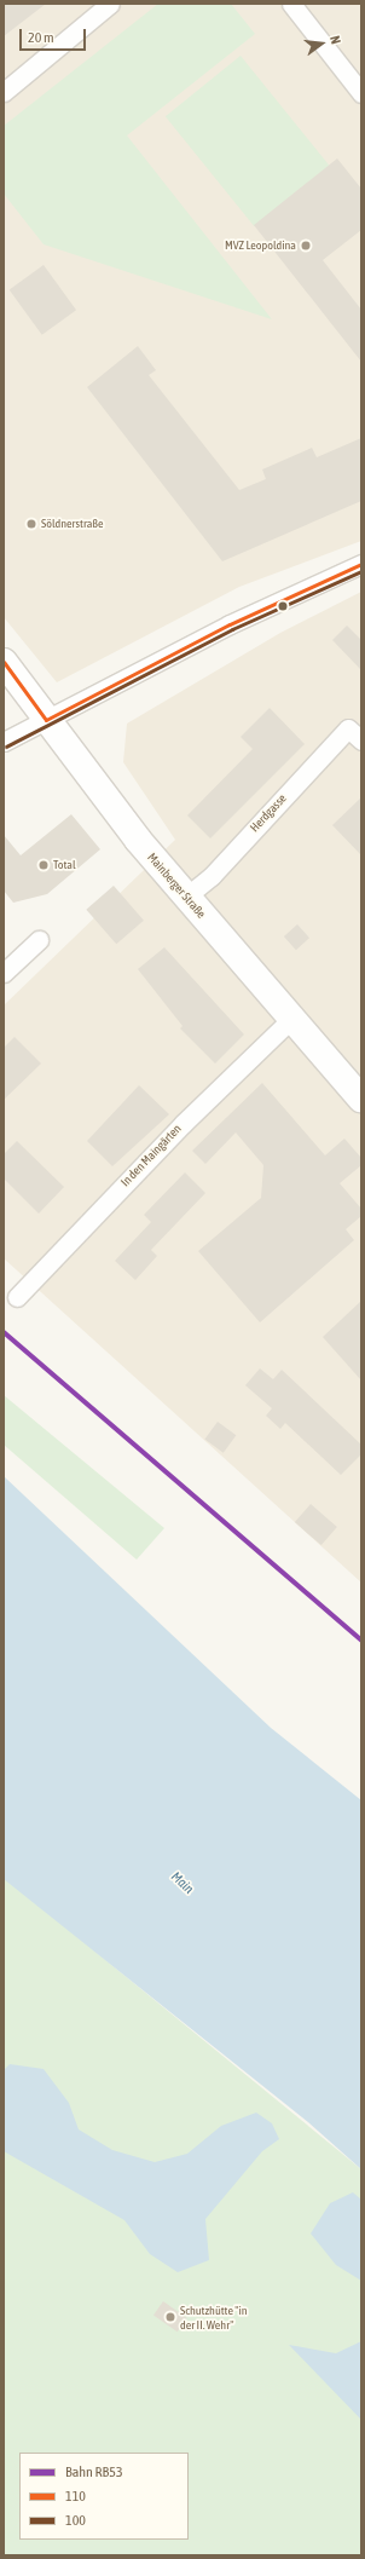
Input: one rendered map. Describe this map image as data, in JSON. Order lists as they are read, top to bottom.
{
  "streets": {
    "main road": ["Mainberger Straße"],
    "street": ["Herdgasse", "In den Maingärten"]
  },
  "crossings": [
    ["Herdgasse", "Mainberger Straße"],
    ["Mainberger Straße", "In den Maingärten"]
  ],
  "water": ["Main"],
  "places": [
    "MVZ Leopoldina",
    "Söldnerstraße",
    "Total",
    "Schutzhütte \"in der II. Wehr\""
  ],
  "lines": ["transit line 110", "transit line 100", "rail line RB53"],
  "legend": ["Bahn RB53", "110", "100"],
  "scale_bar": "20 m",
  "north": "right"
}
